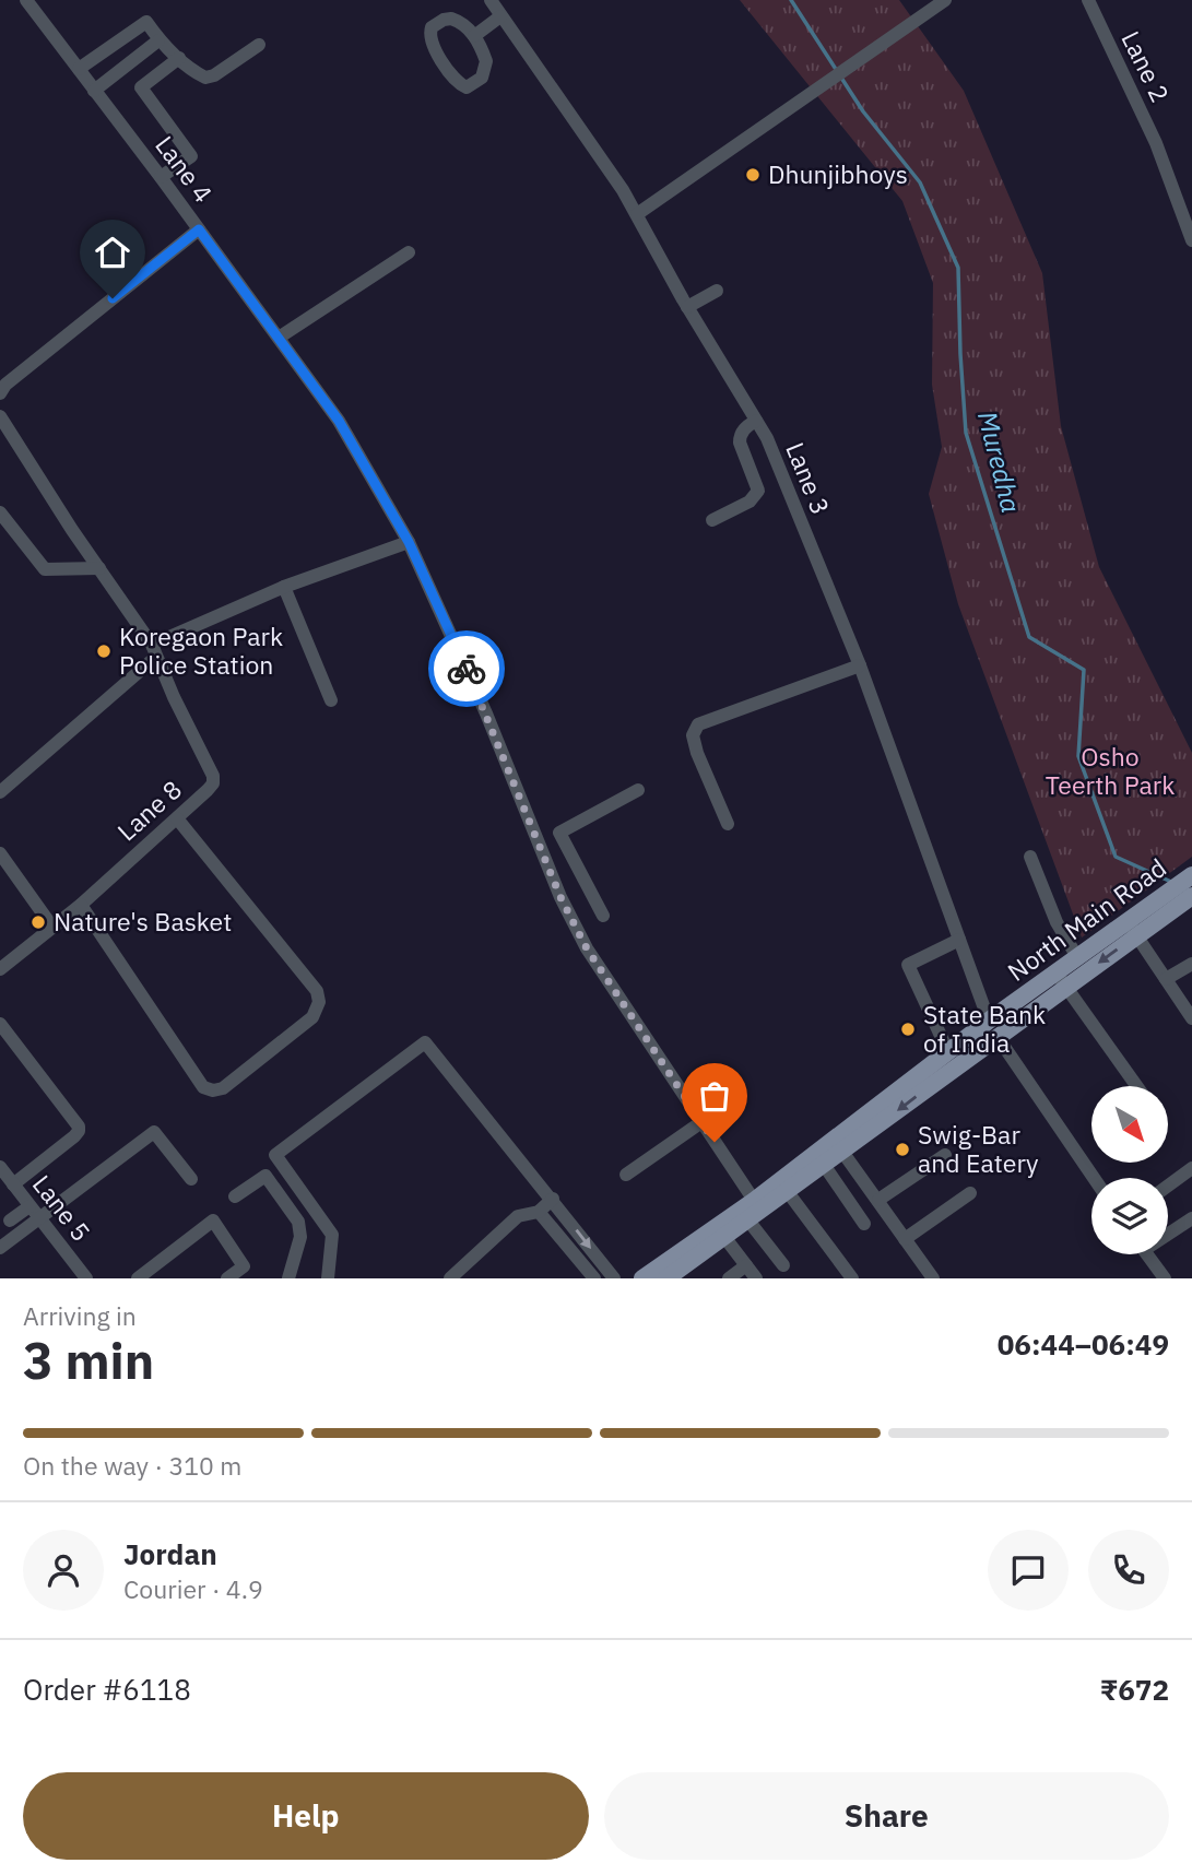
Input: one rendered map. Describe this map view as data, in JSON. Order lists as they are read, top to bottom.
{
  "streets": {
    "main road": ["North Main Road"],
    "street": [
      "Lane 2",
      "Lane 4",
      "Lane 3",
      "Lane 8",
      "Lane 5"
    ]
  },
  "crossings": [
    ["Lane 4", "North Main Road"],
    ["Lane 3", "North Main Road"]
  ],
  "water": ["Muredha"],
  "parks": ["Osho Teerth Park"],
  "places": [
    "Dhunjibhoys",
    "Koregaon Park Police Station",
    "Nature's Basket",
    "State Bank of India",
    "Swig-Bar and Eatery"
  ],
  "north": "bottom right",
  "page": {
    "heading": ["3 min", "Arriving in", "06:44–06:49"],
    "panel": [
      "Jordan",
      "Courier · 4.9",
      "Order #6118",
      "₹672"
    ],
    "bar": "On the way · 310 m",
    "buttons": ["Help", "Share"]
  }
}
